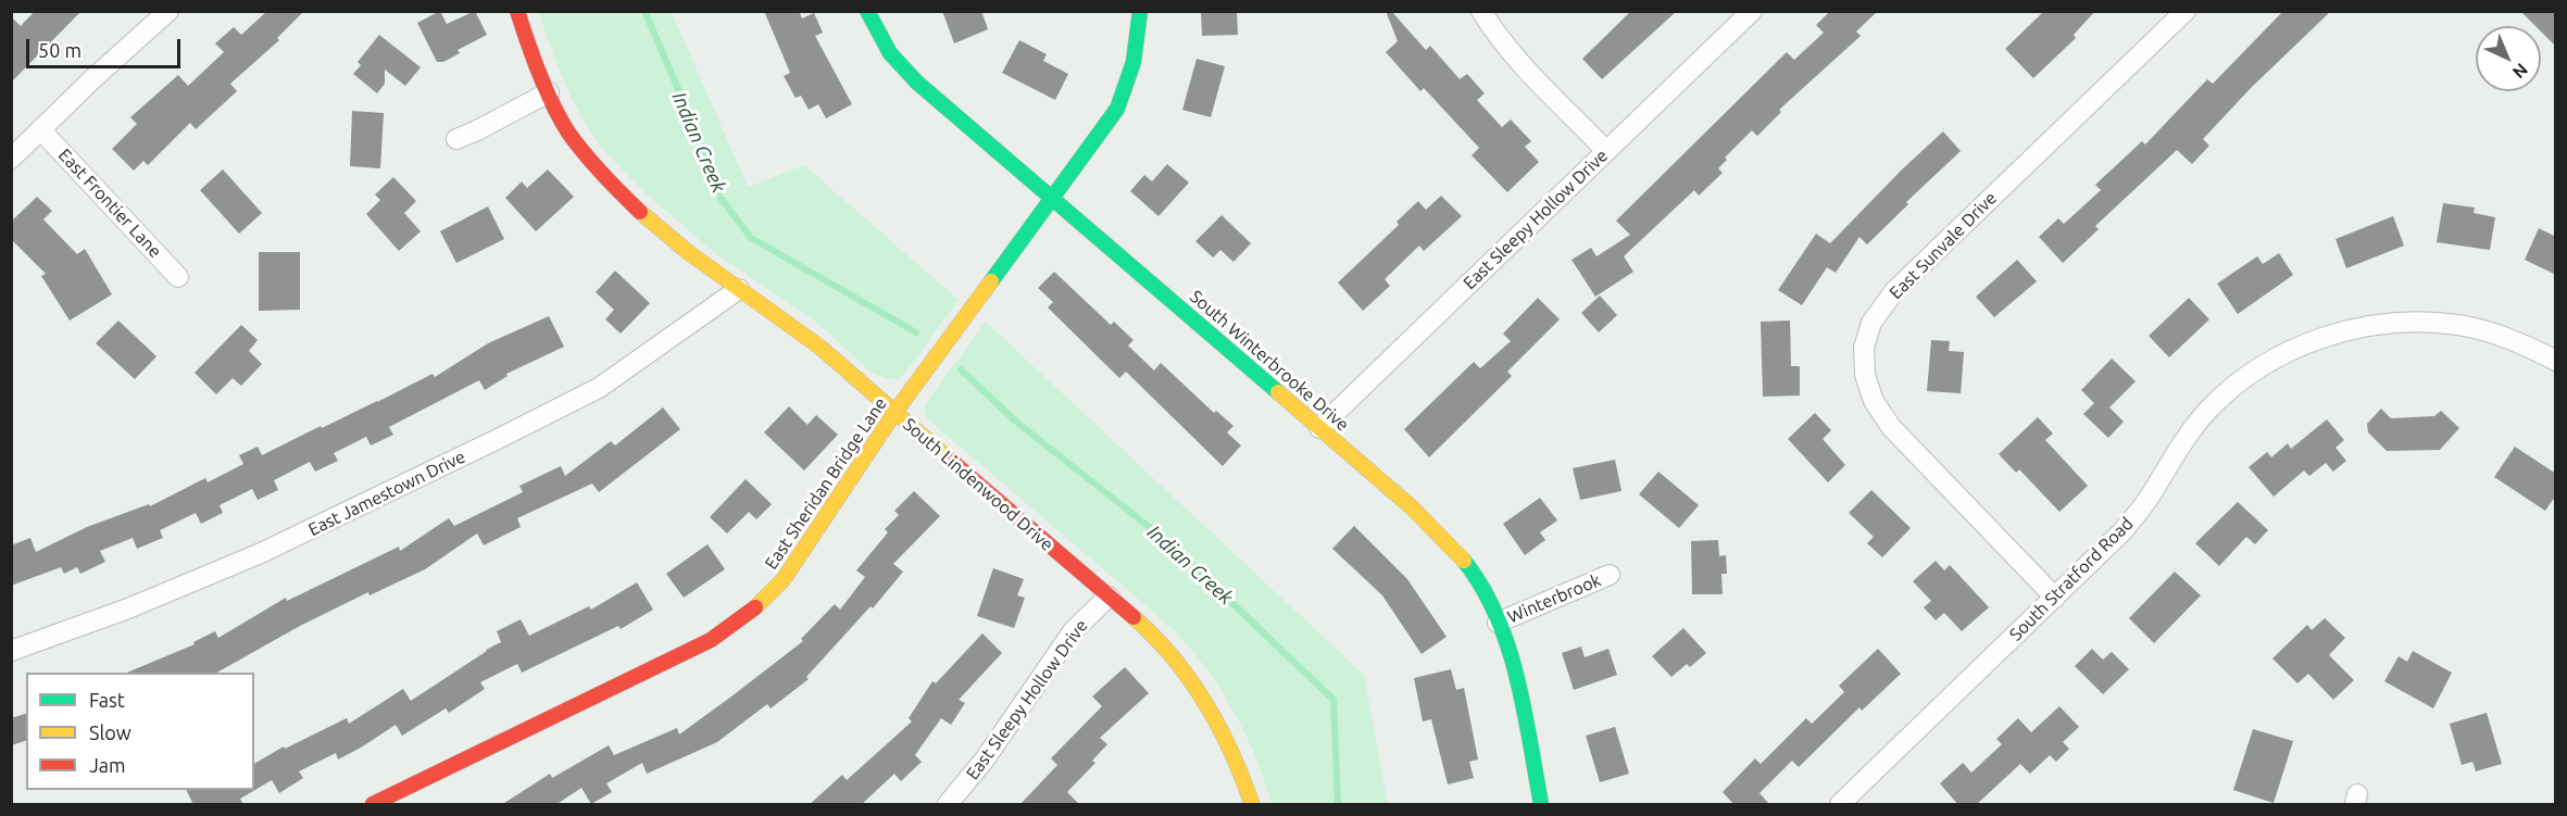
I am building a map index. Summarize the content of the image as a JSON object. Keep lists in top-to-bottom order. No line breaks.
{"streets":{"street":["East Frontier Lane","East Sleepy Hollow Drive","East Sunvale Drive","South Winterbrooke Drive","East Sheridan Bridge Lane","South Lindenwood Drive","East Jamestown Drive","South Stratford Road","Winterbrook"]},"crossings":[["East Sleepy Hollow Drive","South Winterbrooke Drive"],["East Sleepy Hollow Drive","South Lindenwood Drive"],["East Sunvale Drive","South Stratford Road"],["South Winterbrooke Drive","East Sheridan Bridge Lane"],["South Winterbrooke Drive","Winterbrook"],["East Sheridan Bridge Lane","South Lindenwood Drive"],["South Lindenwood Drive","East Jamestown Drive"]],"water":["Indian Creek"],"legend":["Fast","Slow","Jam"],"scale_bar":"50 m","north":"bottom right"}
